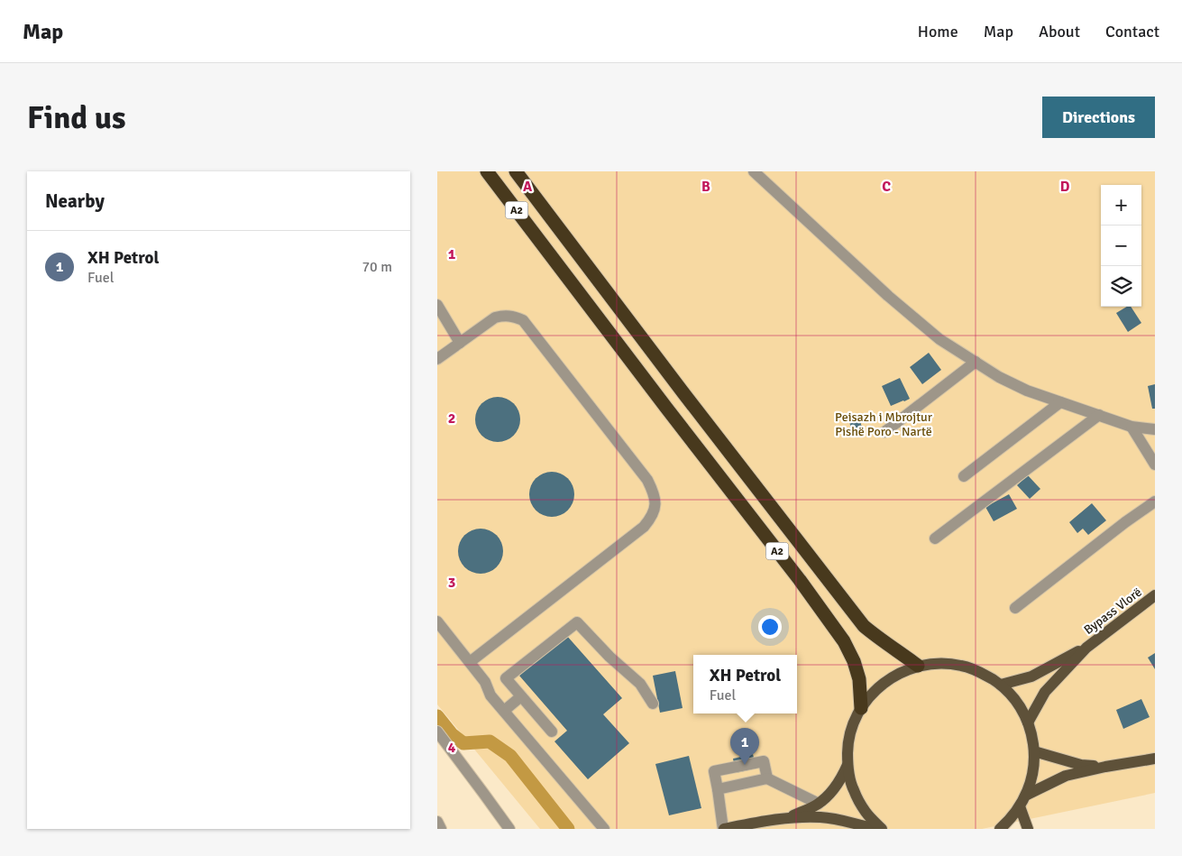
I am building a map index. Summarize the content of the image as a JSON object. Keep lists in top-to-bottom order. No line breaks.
{"streets":{"highway":["A2"],"main road":["Bypass Vlorë"]},"parks":["Peisazh i Mbrojtur Pishë Poro - Nartë"],"page":{"header":"Map","nav":["Home","Map","About","Contact"],"buttons":"Directions","title":"Find us","heading":"Nearby","map_buttons":["+","−"],"list":[{"mark":"1","name":"XH Petrol","note":"Fuel","value":"70 m"}],"popup":["XH Petrol","Fuel"],"pins":"1"},"grid":{"columns":["A","B","C","D"],"rows":["1","2","3","4"]}}
